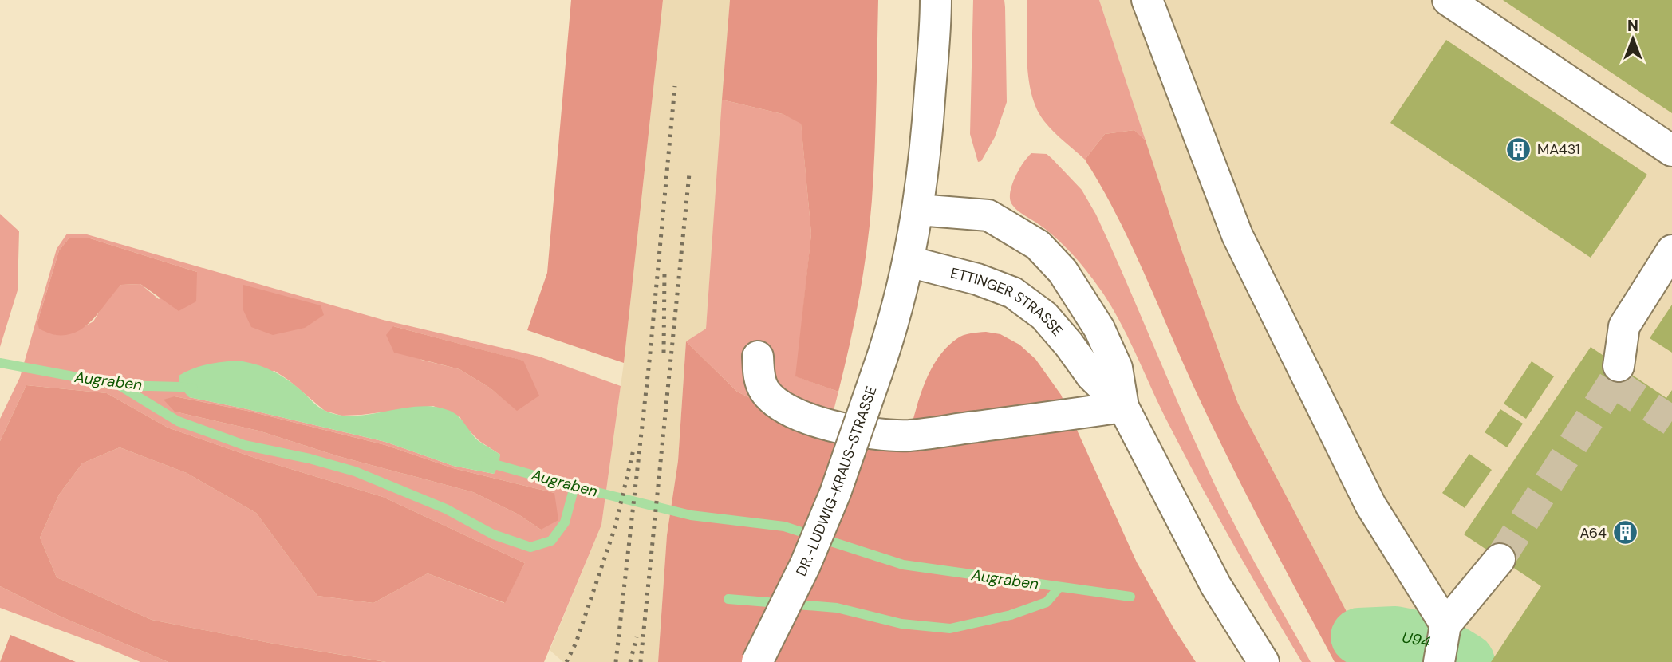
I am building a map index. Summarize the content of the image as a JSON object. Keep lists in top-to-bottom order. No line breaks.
{"streets":{"main road":["ETTINGER STRASSE","DR.-LUDWIG-KRAUS-STRASSE"]},"crossings":[["ETTINGER STRASSE","DR.-LUDWIG-KRAUS-STRASSE"]],"water":["Augraben","U94"],"places":{"building":["MA431","A64"]},"north":"top"}
